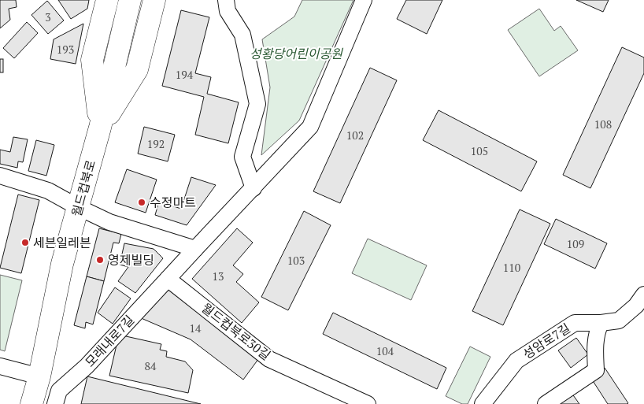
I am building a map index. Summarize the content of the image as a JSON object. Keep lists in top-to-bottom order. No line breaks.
{"streets":{"main road":["월드컵북로"],"street":["월드컵북로30길","모래내로7길","성암로7길"]},"crossings":[["월드컵북로30길","모래내로7길"]],"parks":["성황당어린이공원"],"places":["수정마트","세븐일레븐","영제빌딩"],"house_numbers":["3","193","194","108","102","192","105","109","103","110","13","14","104","84"]}
